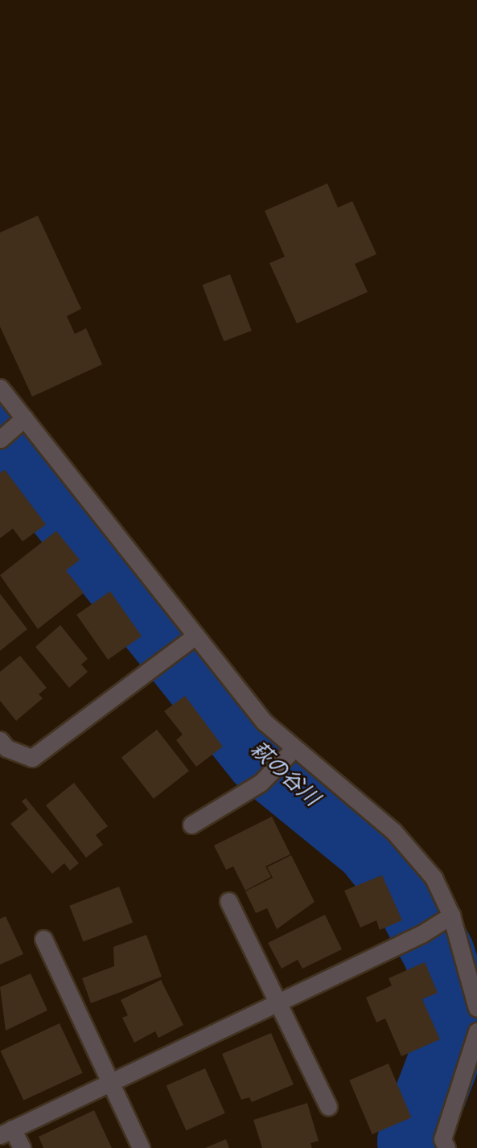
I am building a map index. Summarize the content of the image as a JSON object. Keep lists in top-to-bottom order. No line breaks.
{"water":["萩の谷川"]}
